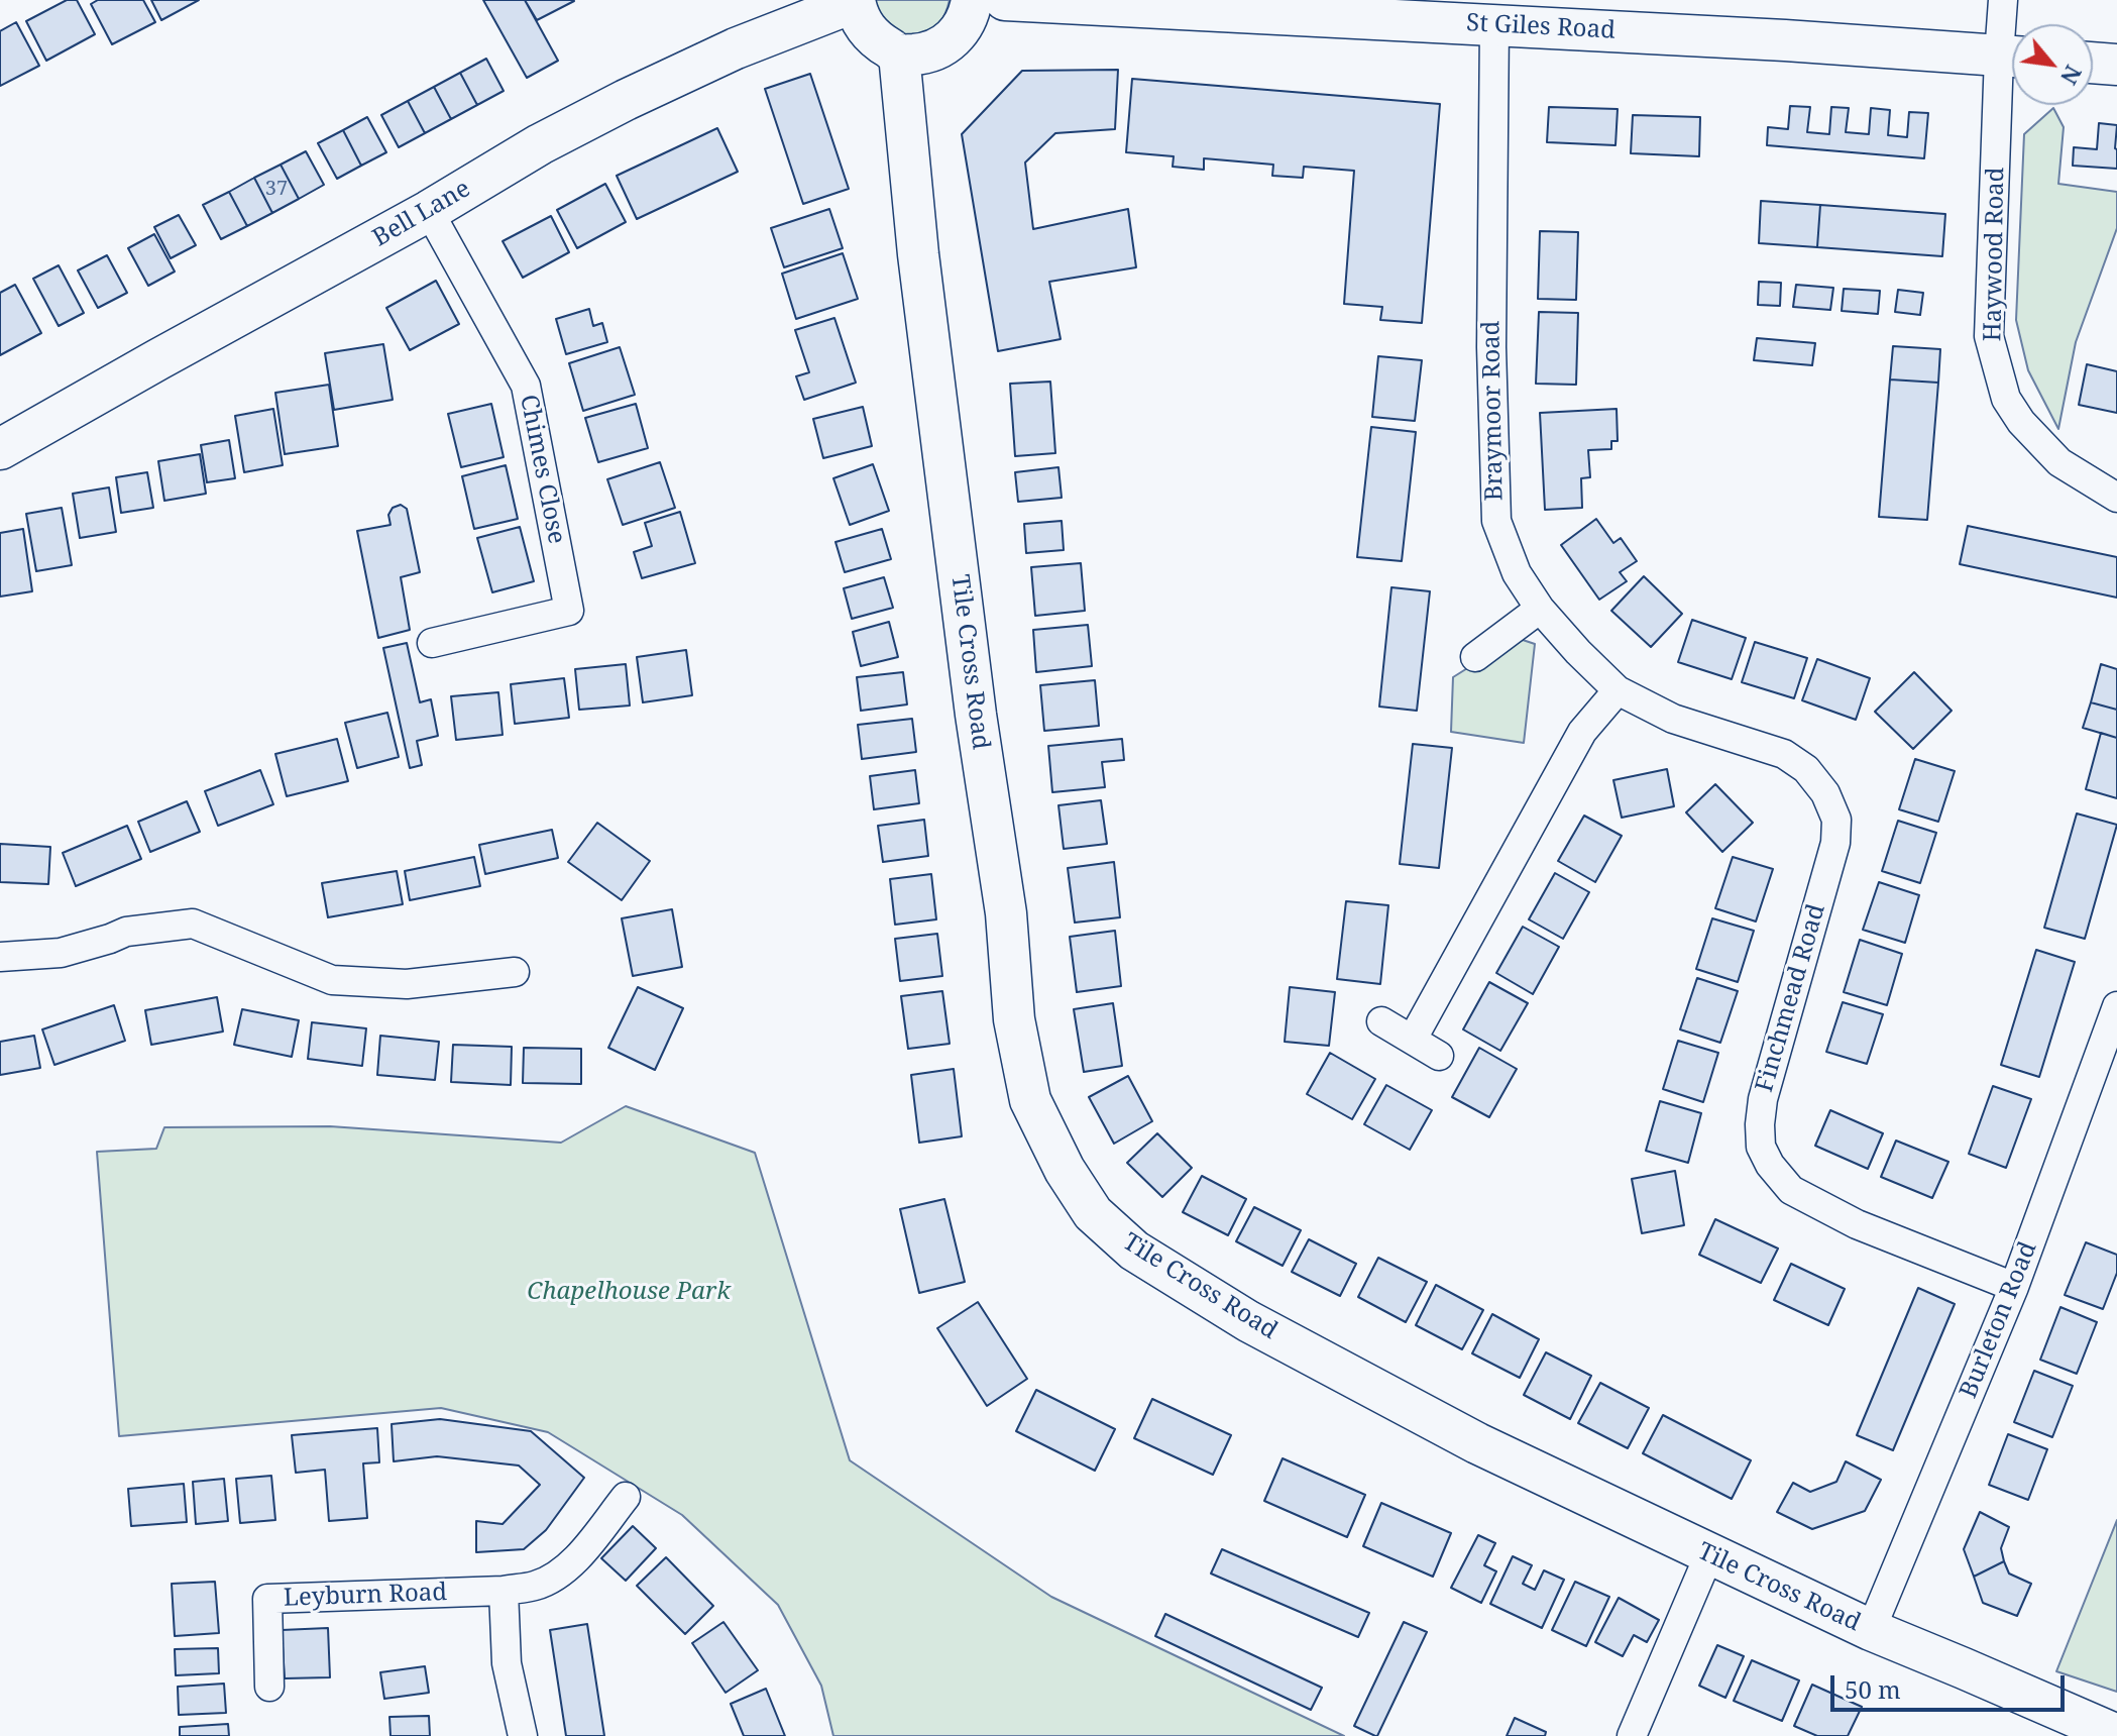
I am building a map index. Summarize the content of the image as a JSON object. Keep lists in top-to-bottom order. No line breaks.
{"streets":{"street":["St Giles Road","Bell Lane","Haywood Road","Braymoor Road","Chimes Close","Tile Cross Road","Finchmead Road","Burleton Road","Leyburn Road"]},"crossings":[["St Giles Road","Braymoor Road"],["Bell Lane","Chimes Close"],["Braymoor Road","Finchmead Road"],["Tile Cross Road","Burleton Road"],["Finchmead Road","Burleton Road"]],"parks":["Chapelhouse Park"],"house_numbers":["37"],"scale_bar":"50 m","north":"bottom right"}
